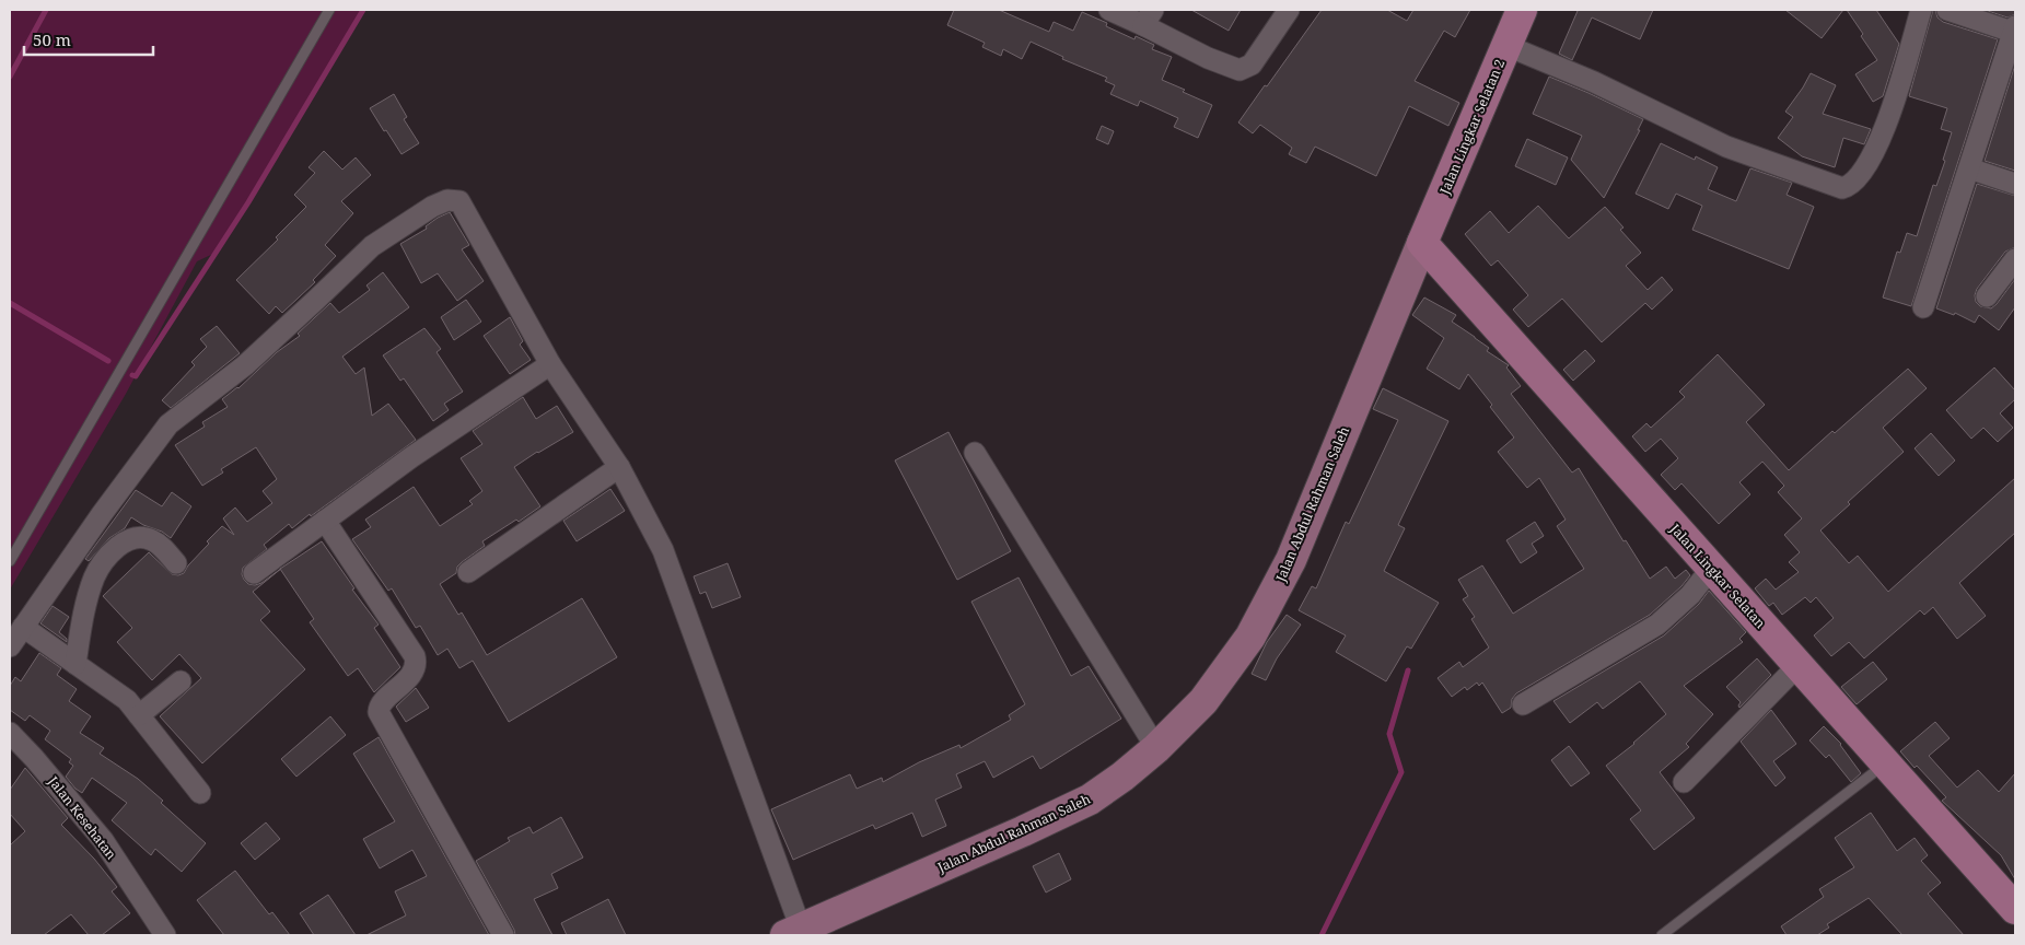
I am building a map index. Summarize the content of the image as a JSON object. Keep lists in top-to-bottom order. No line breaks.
{"streets":{"highway":["Jalan Lingkar Selatan 2","Jalan Lingkar Selatan"],"main road":["Jalan Abdul Rahman Saleh"],"street":["Jalan Kesehatan"]},"crossings":[["Jalan Lingkar Selatan 2","Jalan Abdul Rahman Saleh"],["Jalan Lingkar Selatan 2","Jalan Lingkar Selatan"],["Jalan Abdul Rahman Saleh","Jalan Lingkar Selatan"]],"scale_bar":"50 m"}
